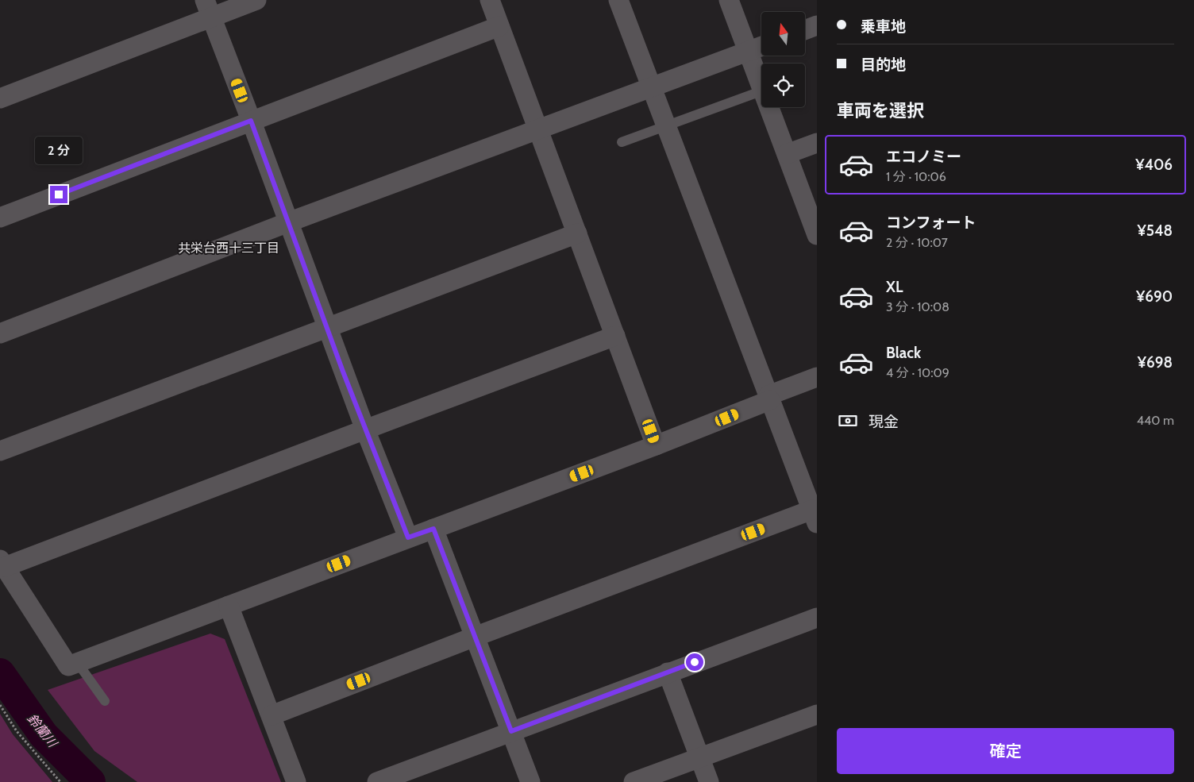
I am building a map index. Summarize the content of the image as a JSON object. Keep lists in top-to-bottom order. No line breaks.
{"districts":["共栄台西十三丁目"],"water":["鈴蘭川"],"north":"top","page":{"banner":["乗車地","目的地"],"heading":"車両を選択","list":[{"name":"エコノミー","note":"1 分 · 10:06","value":"¥406"},{"name":"コンフォート","note":"2 分 · 10:07","value":"¥548"},{"name":"XL","note":"3 分 · 10:08","value":"¥690"},{"name":"Black","note":"4 分 · 10:09","value":"¥698"}],"bubble":"2 分","pay":["現金","440 m"],"buttons":"確定"}}
